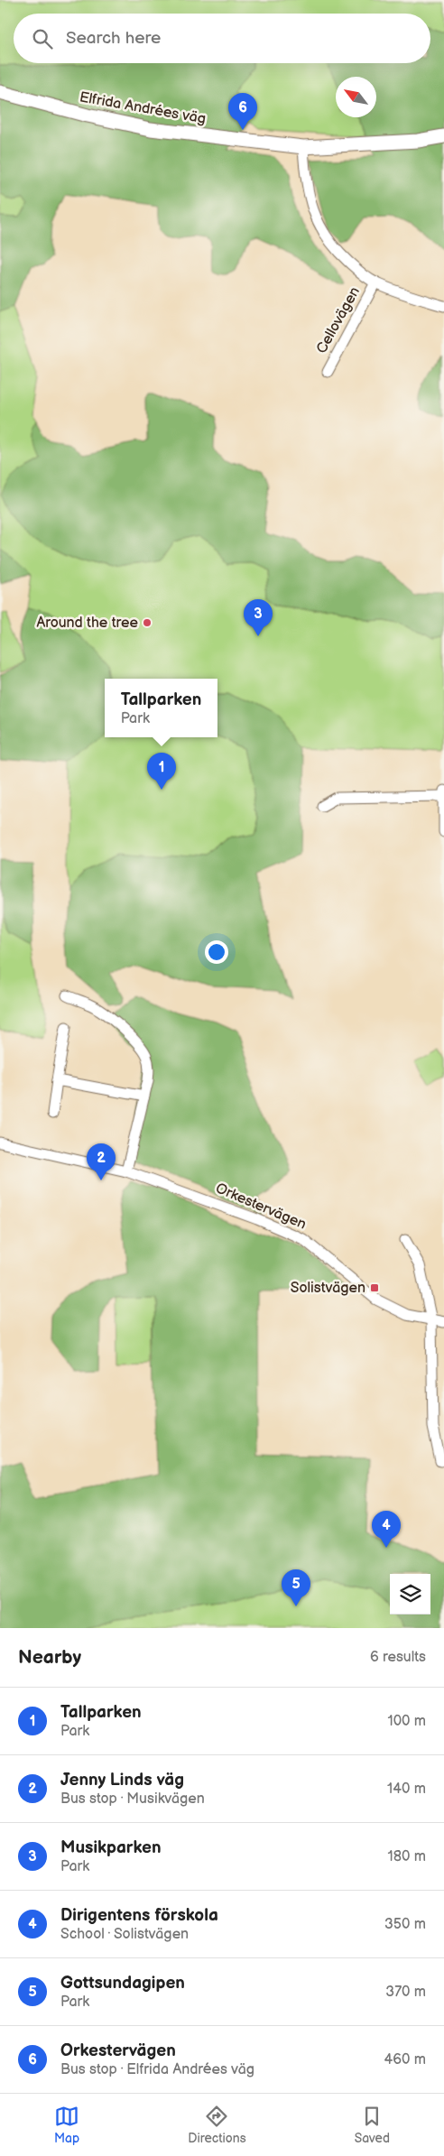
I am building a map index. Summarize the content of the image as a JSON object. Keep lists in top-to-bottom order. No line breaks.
{"streets":{"street":["Elfrida Andrées väg","Cellovägen","Orkestervägen"]},"places":{"other":["Around the tree"],"transit":["Solistvägen"]},"north":"top left","page":{"search":"Search here","pins":["6","3","1","2","4","5"],"popup":["Tallparken","Park"],"heading":["Nearby","6 results"],"list":[{"mark":"1","name":"Tallparken","note":"Park","value":"100 m"},{"mark":"2","name":"Jenny Linds väg","note":"Bus stop · Musikvägen","value":"140 m"},{"mark":"3","name":"Musikparken","note":"Park","value":"180 m"},{"mark":"4","name":"Dirigentens förskola","note":"School · Solistvägen","value":"350 m"},{"mark":"5","name":"Gottsundagipen","note":"Park","value":"370 m"},{"mark":"6","name":"Orkestervägen","note":"Bus stop · Elfrida Andrées väg","value":"460 m"}],"nav":["Map","Directions","Saved"]}}
